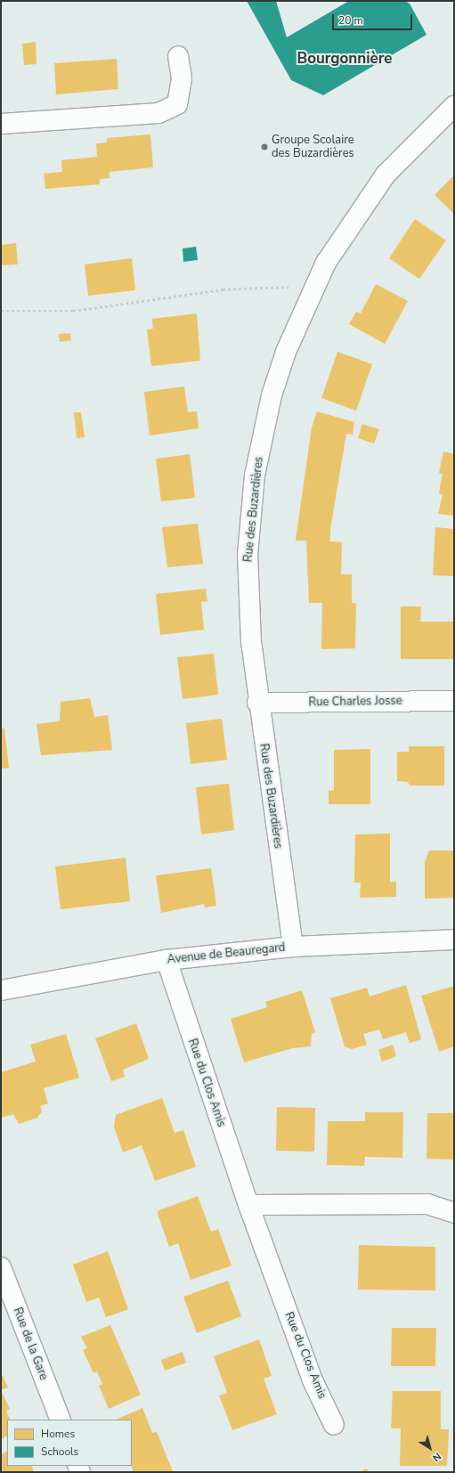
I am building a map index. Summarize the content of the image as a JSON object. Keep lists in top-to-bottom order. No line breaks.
{"streets":{"street":["Rue des Buzardières","Rue Charles Josse","Avenue de Beauregard","Rue du Clos Amis","Rue de la Gare"]},"crossings":[["Rue des Buzardières","Rue Charles Josse"],["Rue des Buzardières","Avenue de Beauregard"],["Avenue de Beauregard","Rue du Clos Amis"]],"districts":["Bourgonnière"],"places":["Groupe Scolaire des Buzardières"],"legend":["Homes","Schools"],"scale_bar":"20 m","north":"bottom right"}
